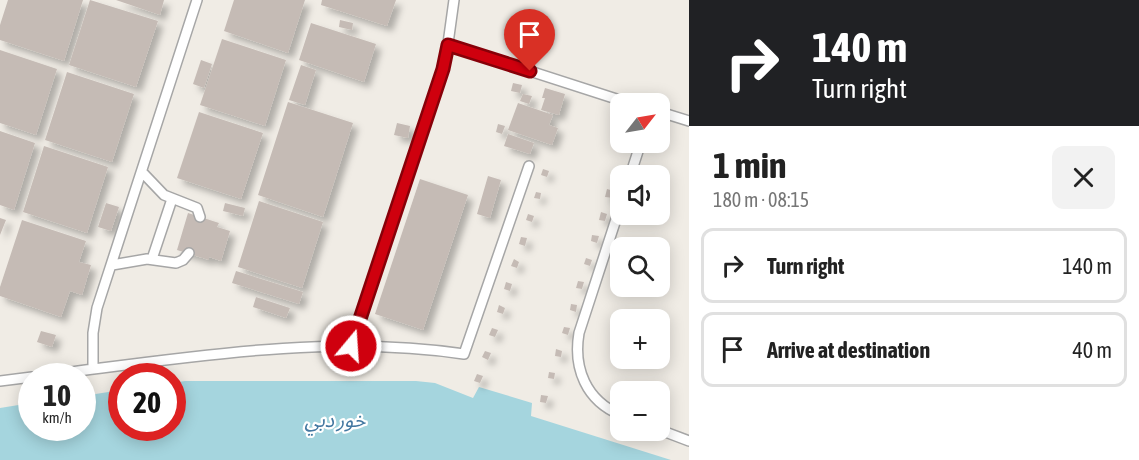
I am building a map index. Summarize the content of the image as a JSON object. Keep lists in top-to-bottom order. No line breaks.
{"water":["خور دبي"],"north":"top right","page":{"turn":["140 m","Turn right"],"map_buttons":["+","−"],"heading":["1 min","180 m · 08:15"],"list":[{"name":"Turn right","value":"140 m"},{"name":"Arrive at destination","value":"40 m"}],"speed":"10 km/h","limit":"20"}}
